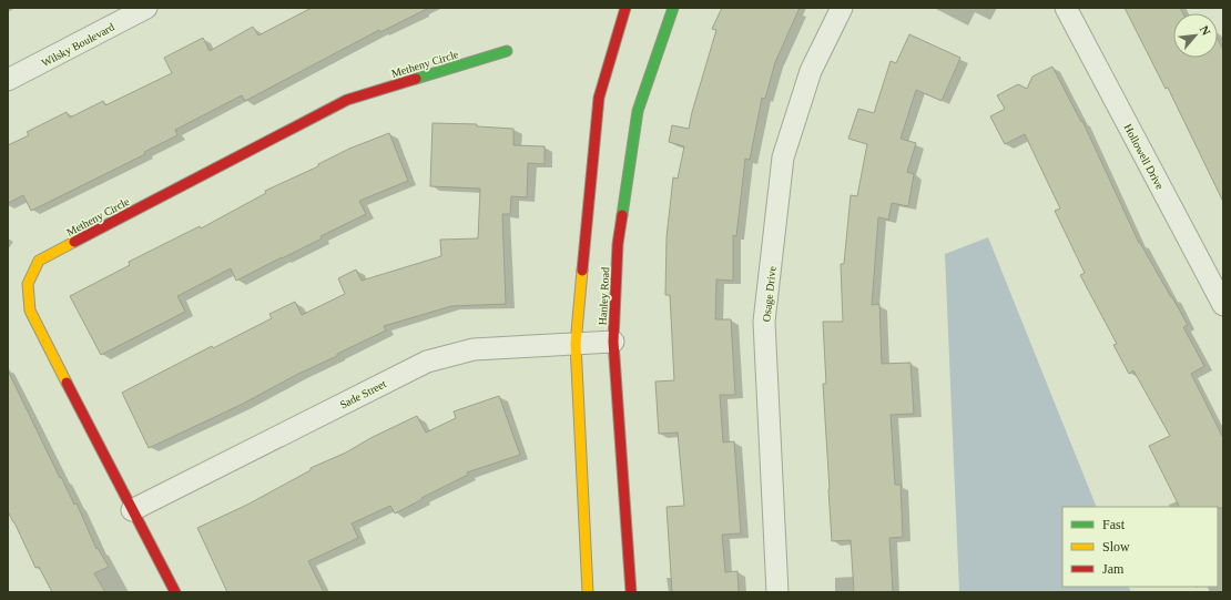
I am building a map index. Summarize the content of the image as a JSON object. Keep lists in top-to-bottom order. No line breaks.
{"streets":{"main road":["Metheny Circle","Hanley Road"],"street":["Wilsky Boulevard","Hollowell Drive","Osage Drive","Sade Street"]},"crossings":[["Metheny Circle","Sade Street"],["Hanley Road","Sade Street"]],"legend":["Fast","Slow","Jam"],"north":"top right"}
